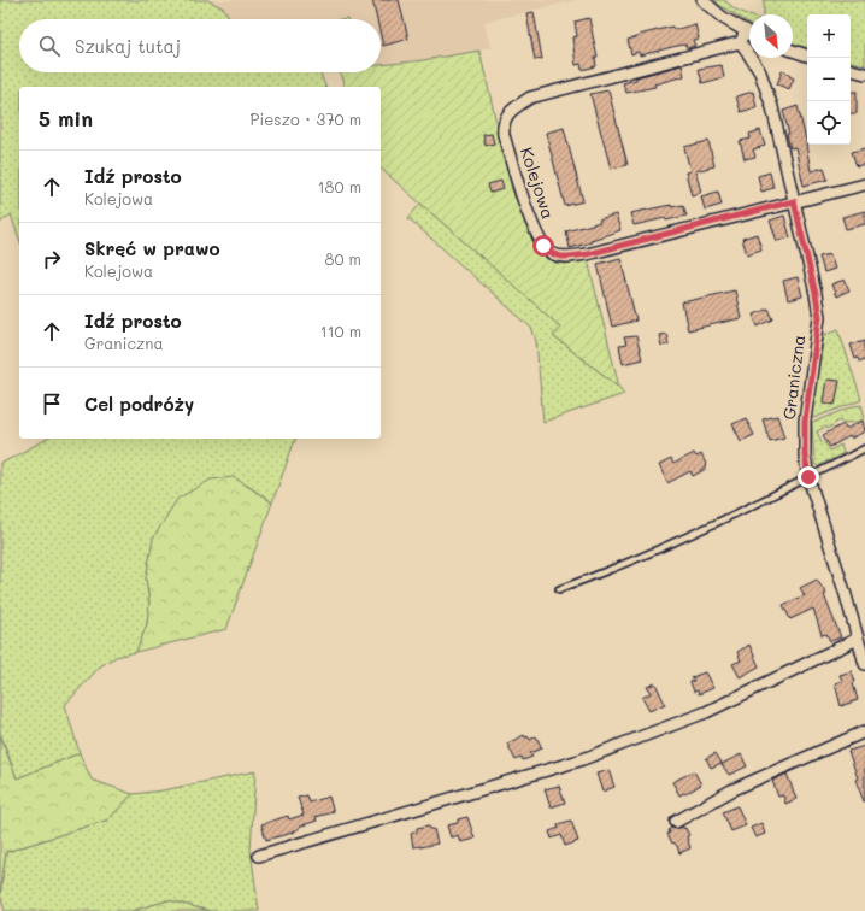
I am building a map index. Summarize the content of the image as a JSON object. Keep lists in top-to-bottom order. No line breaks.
{"streets":{"street":["Kolejowa","Graniczna"]},"crossings":[["Kolejowa","Graniczna"]],"north":"bottom right","page":{"map_buttons":["+","−"],"search":"Szukaj tutaj","heading":["5 min","Pieszo · 370 m"],"list":[["Idź prosto","Kolejowa","180 m"],["Skręć w prawo","Kolejowa","80 m"],["Idź prosto","Graniczna","110 m"],"Cel podróży"]}}
